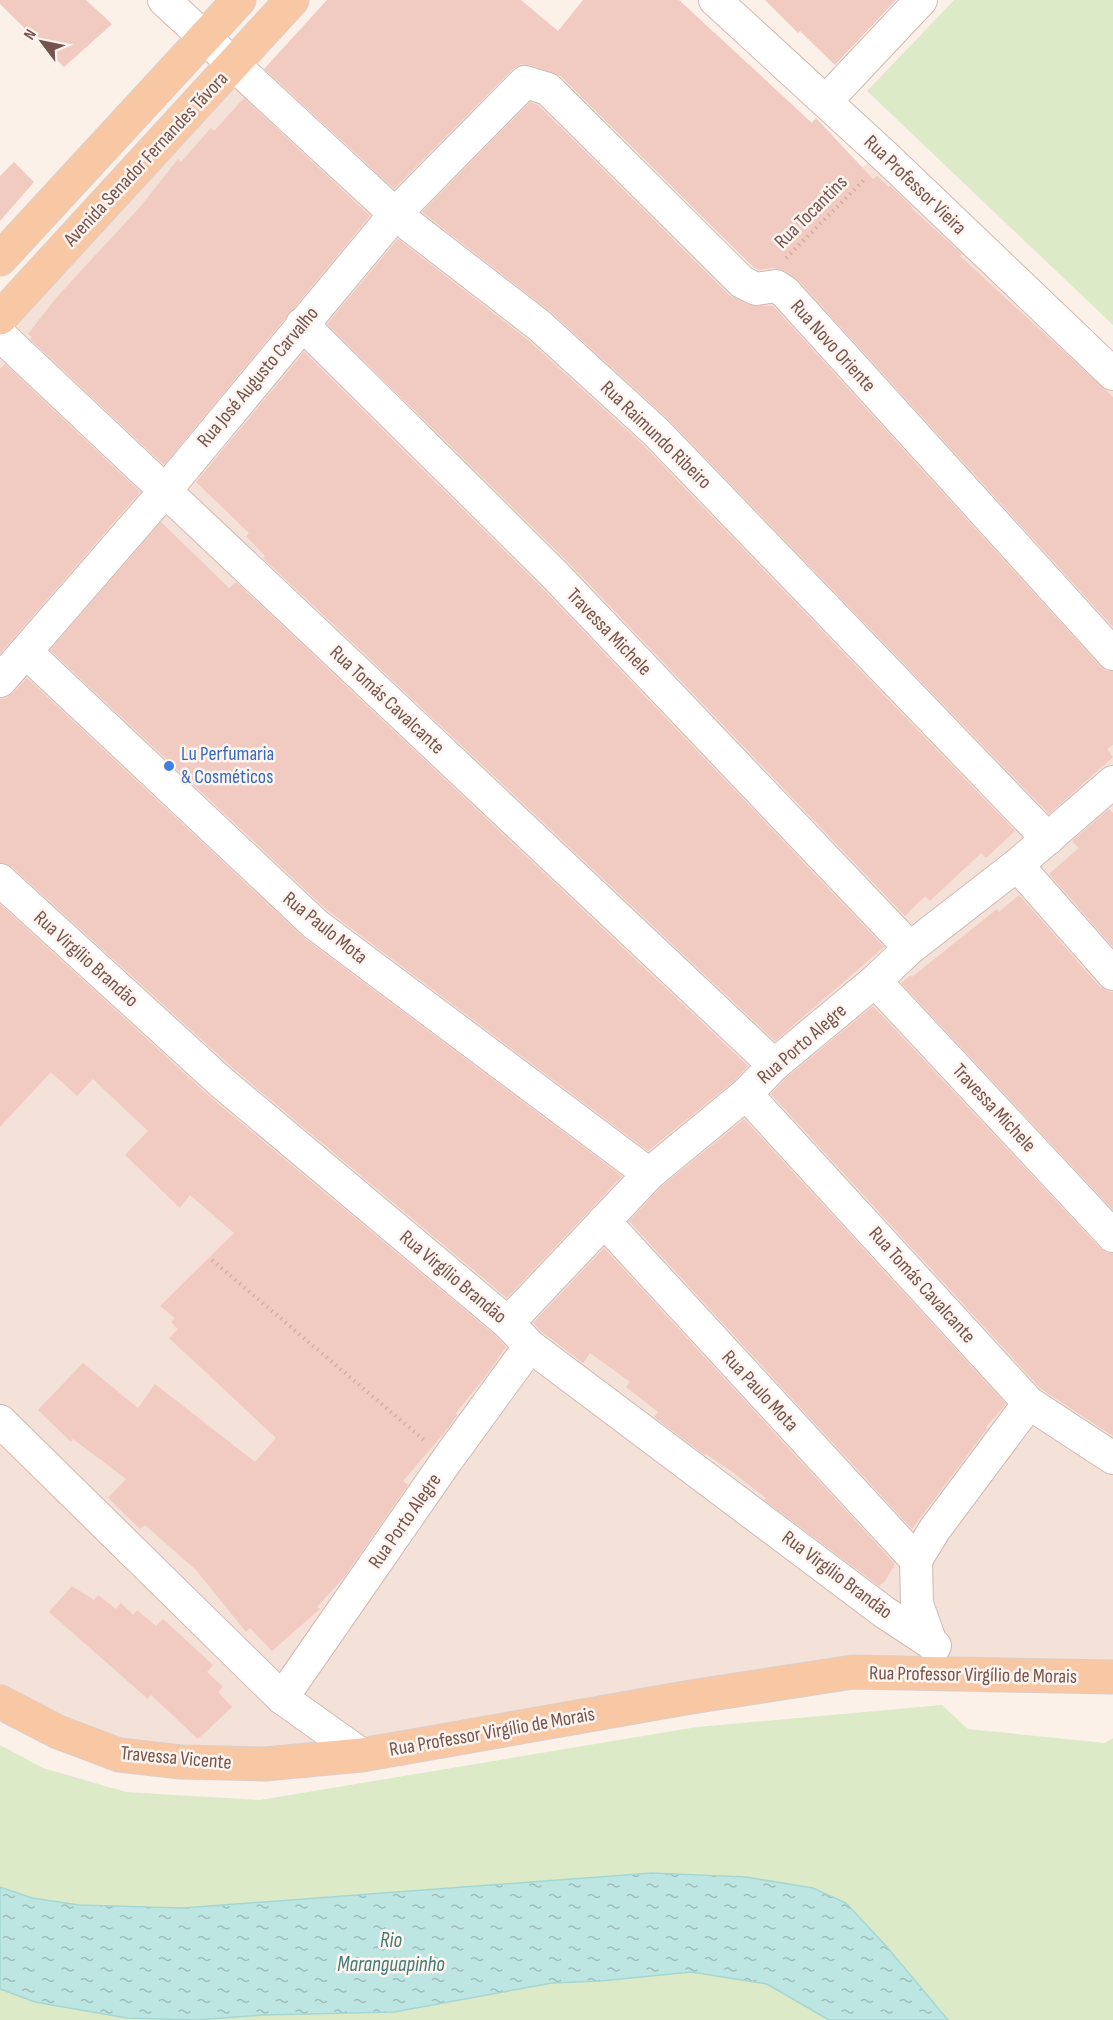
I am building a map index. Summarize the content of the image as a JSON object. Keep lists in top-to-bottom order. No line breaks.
{"streets":{"main road":["Avenida Senador Fernandes Távora","Rua Professor Virgílio de Morais","Travessa Vicente"],"street":["Rua Professor Vieira","Rua Novo Oriente","Rua José Augusto Carvalho","Rua Raimundo Ribeiro","Travessa Michele","Rua Tomás Cavalcante","Rua Paulo Mota","Rua Virgílio Brandão","Rua Porto Alegre"],"path":["Rua Tocantins"]},"crossings":[["Avenida Senador Fernandes Távora","Rua Raimundo Ribeiro"],["Rua Professor Vieira","Rua Tocantins"],["Rua Tocantins","Rua Novo Oriente"],["Rua Tocantins","Rua José Augusto Carvalho"],["Rua Novo Oriente","Rua José Augusto Carvalho"],["Rua José Augusto Carvalho","Rua Raimundo Ribeiro"],["Rua José Augusto Carvalho","Travessa Michele"],["Rua José Augusto Carvalho","Rua Tomás Cavalcante"],["Rua José Augusto Carvalho","Rua Paulo Mota"],["Rua Raimundo Ribeiro","Rua Porto Alegre"],["Travessa Michele","Rua Porto Alegre"],["Rua Tomás Cavalcante","Rua Porto Alegre"],["Rua Paulo Mota","Rua Porto Alegre"],["Rua Virgílio Brandão","Rua Porto Alegre"],["Rua Virgílio Brandão","Rua Professor Virgílio de Morais"],["Rua Porto Alegre","Rua Professor Virgílio de Morais"],["Rua Professor Virgílio de Morais","Travessa Vicente"]],"water":["Rio Maranguapinho"],"places":["Lu Perfumaria & Cosméticos"],"north":"top left"}
